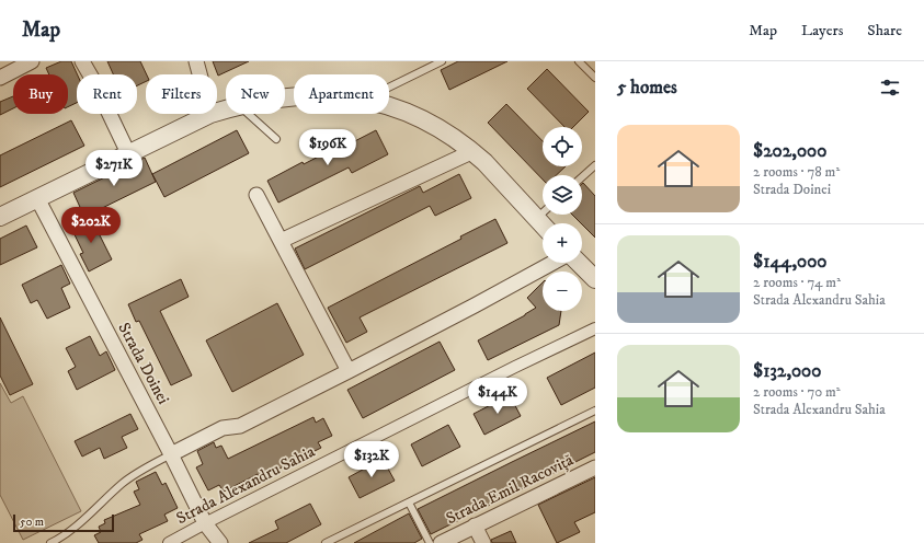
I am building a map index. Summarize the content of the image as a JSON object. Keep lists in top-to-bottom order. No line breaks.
{"streets":{"street":["Strada Doinei","Strada Alexandru Sahia","Strada Emil Racoviță"]},"crossings":[["Strada Doinei","Strada Alexandru Sahia"]],"scale_bar":"50 m","page":{"header":"Map","nav":["Map","Layers","Share"],"heading":"5 homes","chip":["Buy","Rent","Filters","New","Apartment"],"list":[{"name":"$202,000","note":"2 rooms · 78 m² · Strada Doinei"},{"name":"$144,000","note":"2 rooms · 74 m² · Strada Alexandru Sahia"},{"name":"$132,000","note":"2 rooms · 70 m² · Strada Alexandru Sahia"}],"map_buttons":["+","−"],"price":["$196K","$271K","$202K","$144K","$132K"],"scale":"50 m"}}
